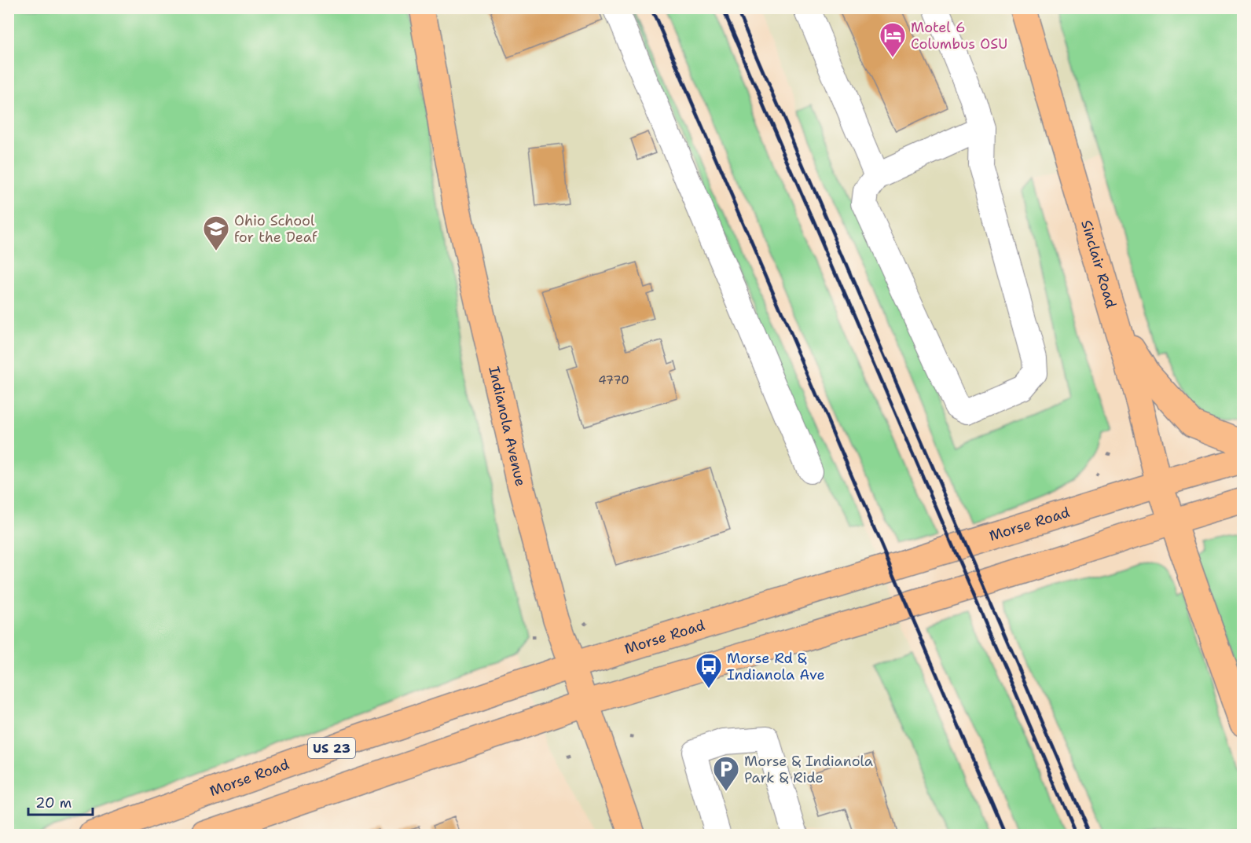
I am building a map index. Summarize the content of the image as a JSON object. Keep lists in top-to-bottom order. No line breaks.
{"streets":{"main road":["Sinclair Road","Indianola Avenue","Morse Road","US 23"]},"crossings":[["Sinclair Road","Morse Road"],["Indianola Avenue","Morse Road"]],"places":{"hotel":["Motel 6 Columbus OSU"],"school or university":["Ohio School for the Deaf"],"bus stop":["Morse Rd & Indianola Ave"],"parking":["Morse & Indianola Park & Ride"]},"house_numbers":["4770"],"scale_bar":"20 m"}
